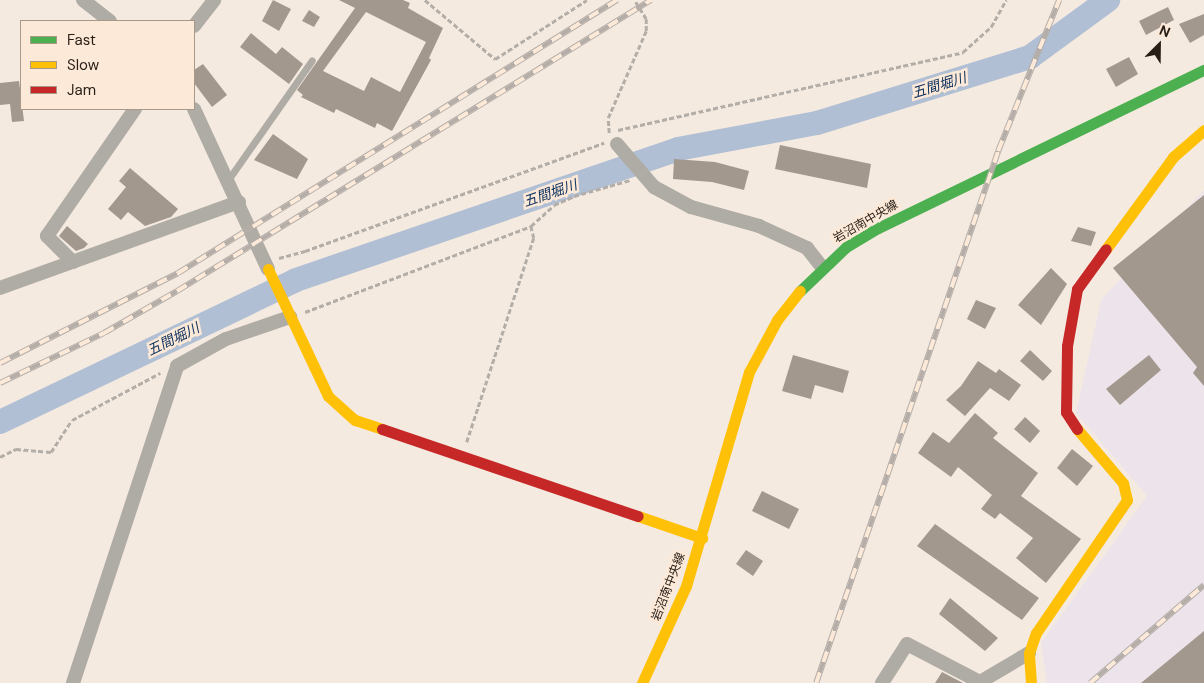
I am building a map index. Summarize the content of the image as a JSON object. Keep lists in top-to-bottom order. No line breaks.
{"streets":{"street":["岩沼南中央線"]},"water":["五間堀川"],"legend":["Fast","Slow","Jam"],"north":"top right"}
